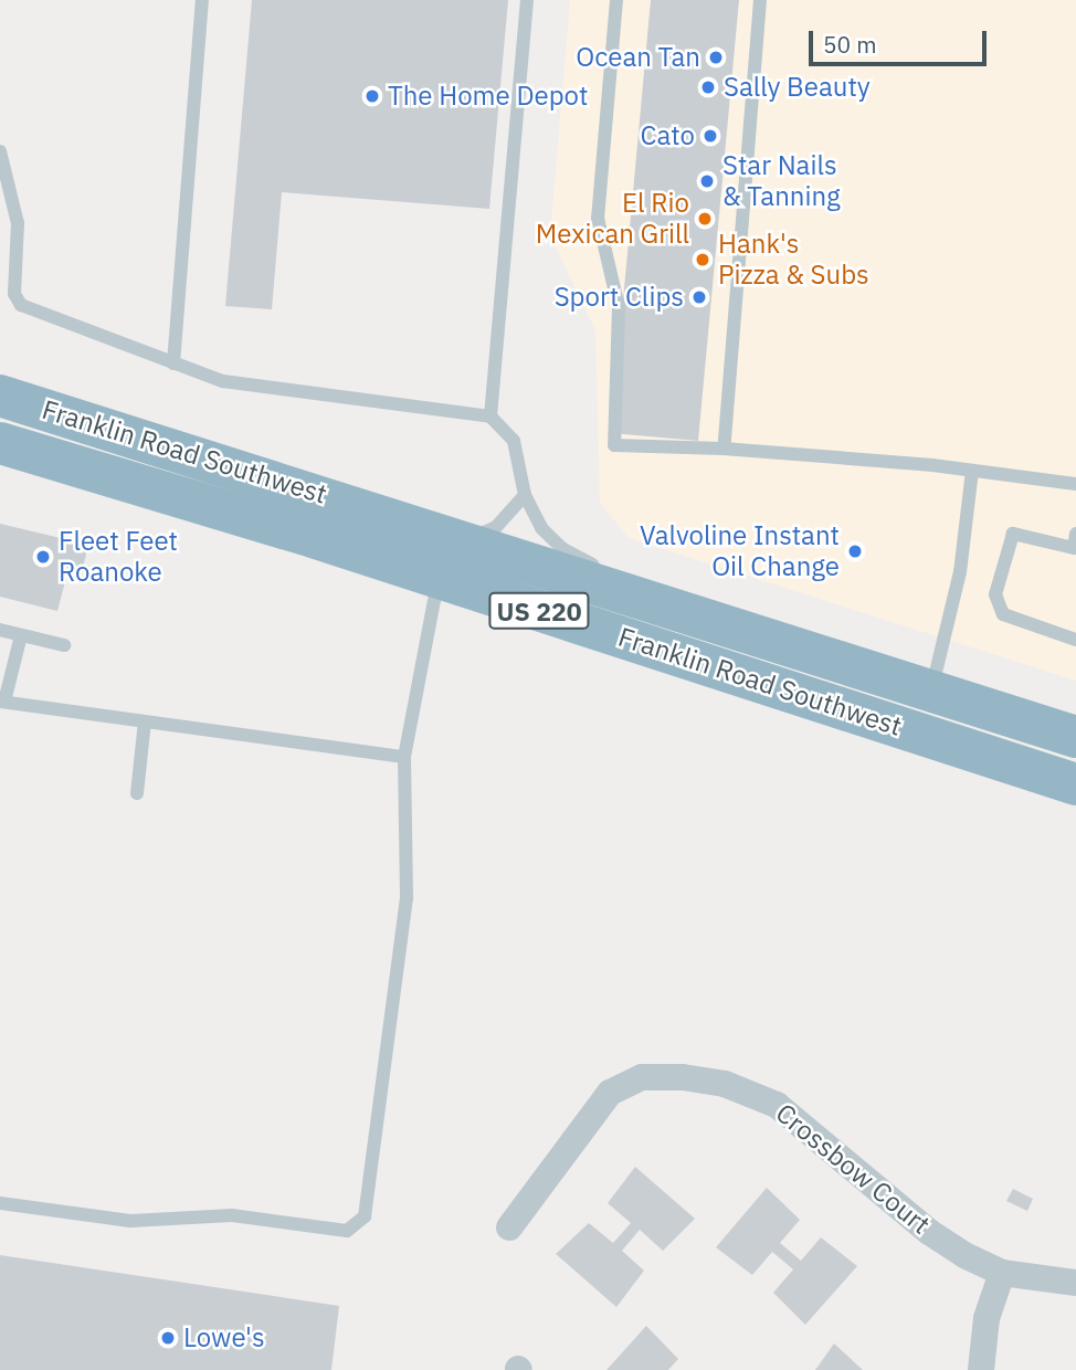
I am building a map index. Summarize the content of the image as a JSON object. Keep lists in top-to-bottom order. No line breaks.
{"streets":{"highway":["Franklin Road Southwest","US 220"],"street":["Crossbow Court"]},"places":["Ocean Tan","Sally Beauty","The Home Depot","Cato","Star Nails & Tanning","El Rio Mexican Grill","Hank's Pizza & Subs","Sport Clips","Valvoline Instant Oil Change","Fleet Feet Roanoke","Lowe's"],"scale_bar":"50 m"}
